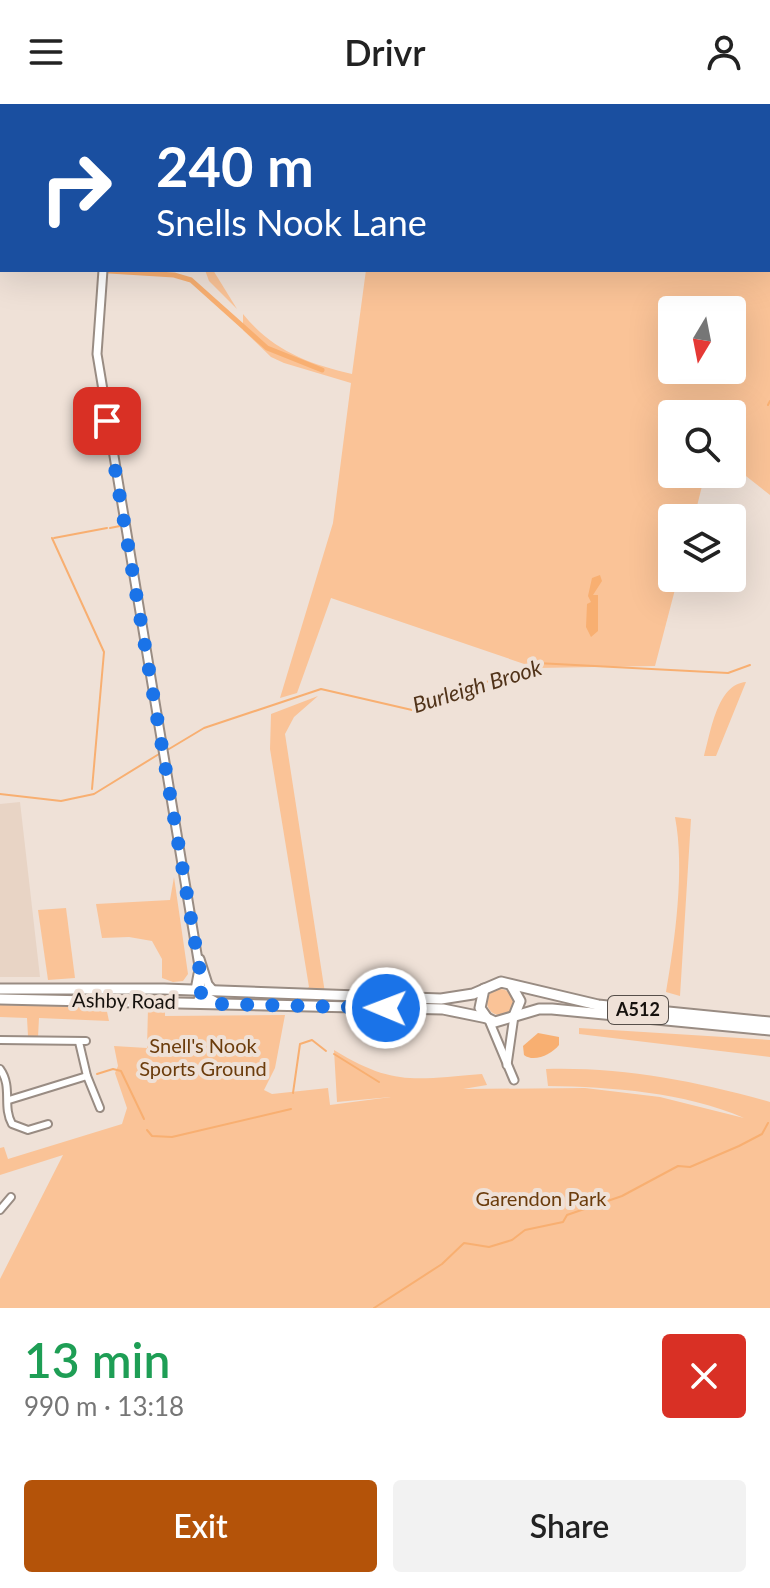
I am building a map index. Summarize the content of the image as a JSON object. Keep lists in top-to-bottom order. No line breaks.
{"streets":{"main road":["Ashby Road","A512"]},"crossings":[["Ashby Road","A512"]],"water":["Burleigh Brook"],"parks":["Snell's Nook Sports Ground","Garendon Park"],"north":"bottom","page":{"header":"Drivr","turn":["240 m","Snells Nook Lane"],"heading":["13 min","990 m · 13:18"],"buttons":["Exit","Share"]}}
